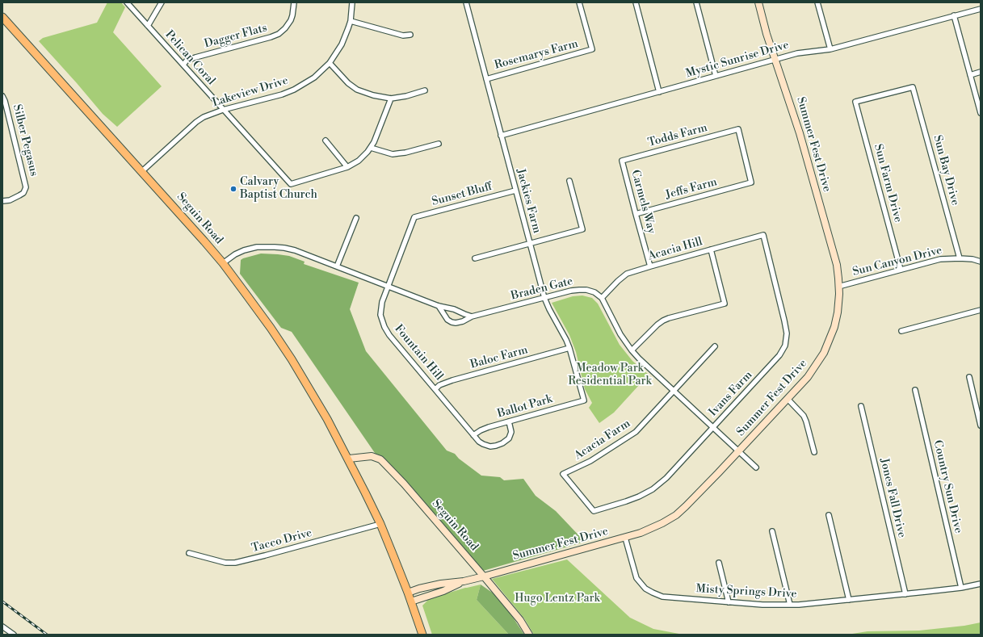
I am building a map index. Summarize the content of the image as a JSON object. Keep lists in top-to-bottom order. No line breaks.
{"streets":{"main road":["Seguin Road"],"street":["Dagger Flats","Rosemarys Farm","Pelican Coral","Mystic Sunrise Drive","Lakeview Drive","Todds Farm","Silber Pegasus","Summer Fest Drive","Sun Bay Drive","Sun Farm Drive","Jeffs Farm","Sunset Bluff","Jackies Farm","Carmels Way","Acacia Hill","Sun Canyon Drive","Braden Gate","Fountain Hill","Baloc Farm","Ivans Farm","Ballot Park","Acacia Farm","Country Sun Drive","Jones Fall Drive","Tacco Drive","Misty Springs Drive"]},"crossings":[["Dagger Flats","Pelican Coral"],["Rosemarys Farm","Jackies Farm"],["Pelican Coral","Lakeview Drive"],["Mystic Sunrise Drive","Summer Fest Drive"],["Mystic Sunrise Drive","Jackies Farm"],["Lakeview Drive","Seguin Road"],["Todds Farm","Jeffs Farm"],["Todds Farm","Carmels Way"],["Summer Fest Drive","Seguin Road"],["Summer Fest Drive","Sun Canyon Drive"],["Summer Fest Drive","Misty Springs Drive"],["Sun Bay Drive","Sun Farm Drive"],["Sun Bay Drive","Sun Canyon Drive"],["Sun Farm Drive","Sun Canyon Drive"],["Jeffs Farm","Carmels Way"],["Sunset Bluff","Jackies Farm"],["Sunset Bluff","Fountain Hill"],["Jackies Farm","Braden Gate"],["Jackies Farm","Baloc Farm"],["Jackies Farm","Ballot Park"],["Carmels Way","Acacia Hill"],["Seguin Road","Tacco Drive"],["Acacia Hill","Braden Gate"],["Acacia Hill","Ivans Farm"],["Fountain Hill","Baloc Farm"],["Fountain Hill","Ballot Park"],["Ivans Farm","Acacia Farm"],["Country Sun Drive","Misty Springs Drive"],["Jones Fall Drive","Misty Springs Drive"]],"parks":["Meadow Park Residential Park","Hugo Lentz Park"],"places":["Calvary Baptist Church"]}
